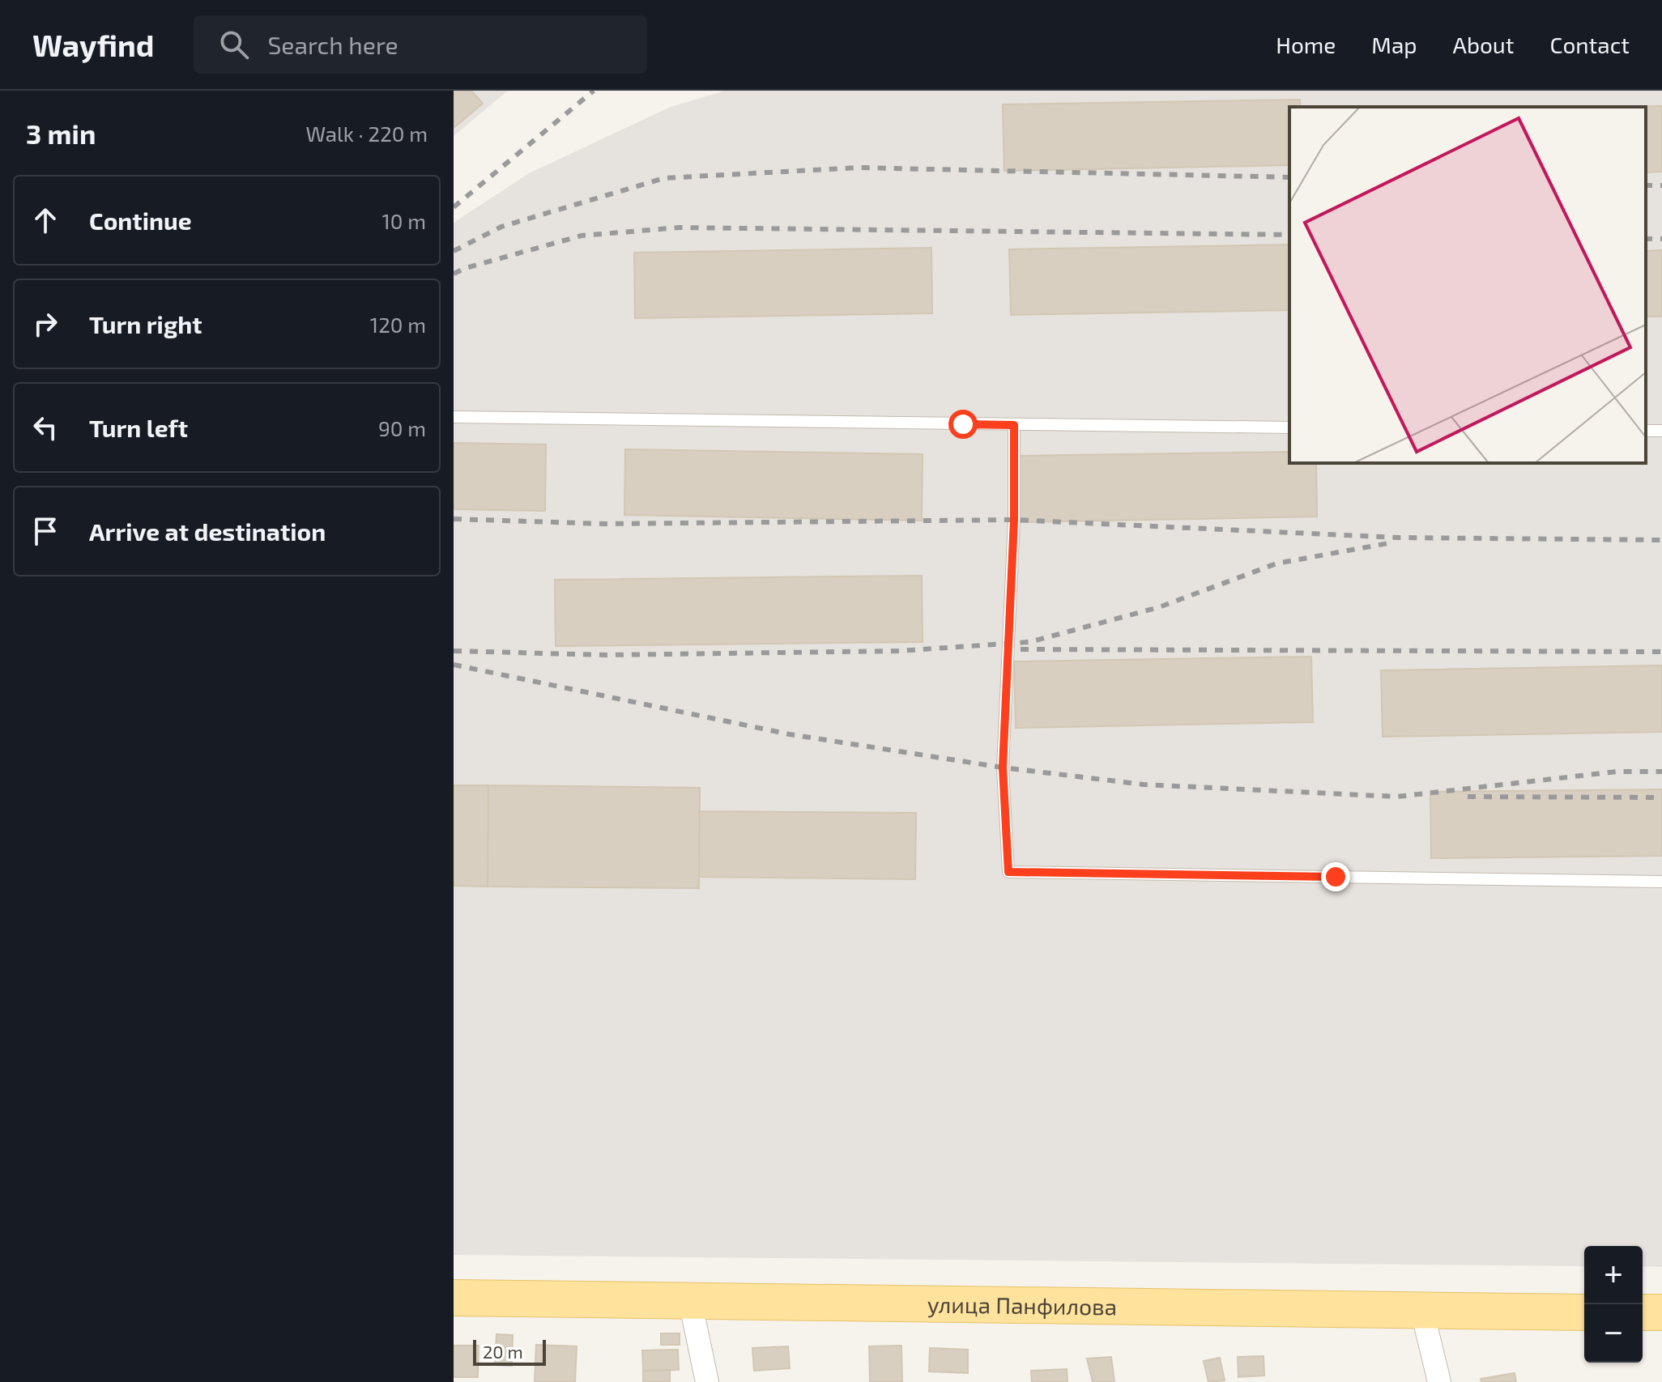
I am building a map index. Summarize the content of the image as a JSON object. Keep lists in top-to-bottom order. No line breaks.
{"streets":{"main road":["улица Панфилова"]},"scale_bar":"20 m","page":{"header":"Wayfind","search":"Search here","nav":["Home","Map","About","Contact"],"heading":["3 min","Walk · 220 m"],"list":[["Continue","10 m"],["Turn right","120 m"],["Turn left","90 m"],"Arrive at destination"],"map_buttons":["+","−"],"scale":"20 m"}}
